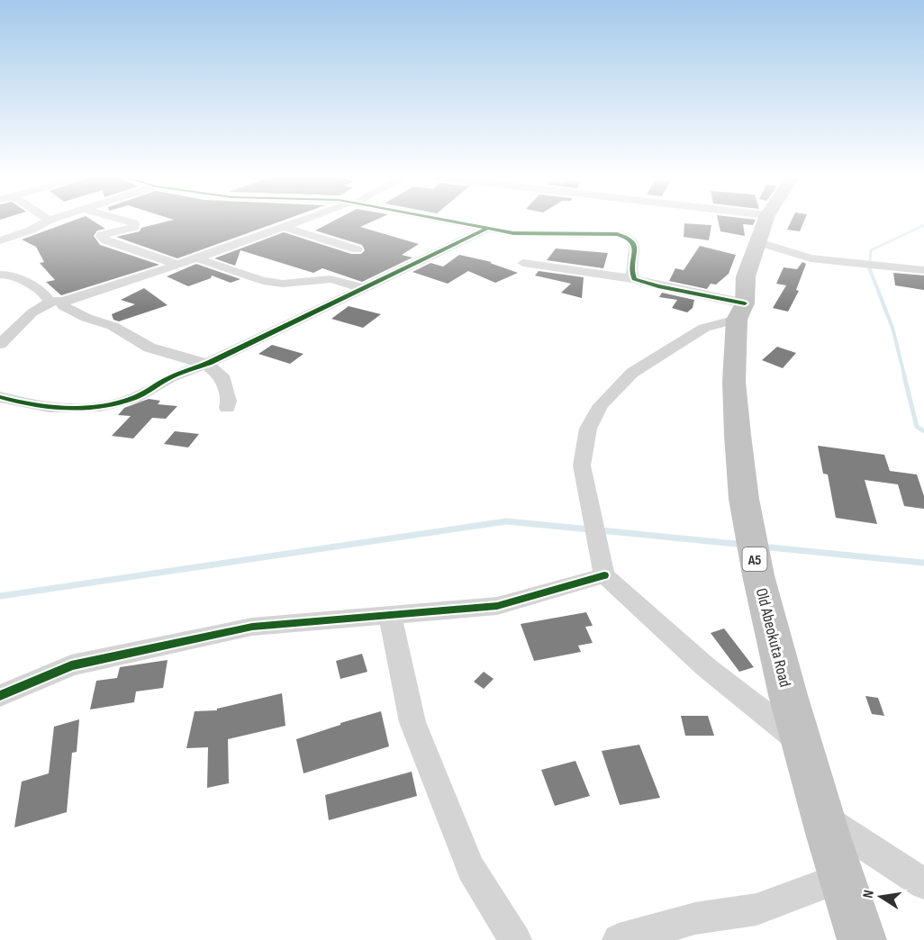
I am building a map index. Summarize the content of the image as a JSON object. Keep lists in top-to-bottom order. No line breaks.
{"streets":{"highway":["A5","Old Abeokuta Road"]},"north":"left"}
